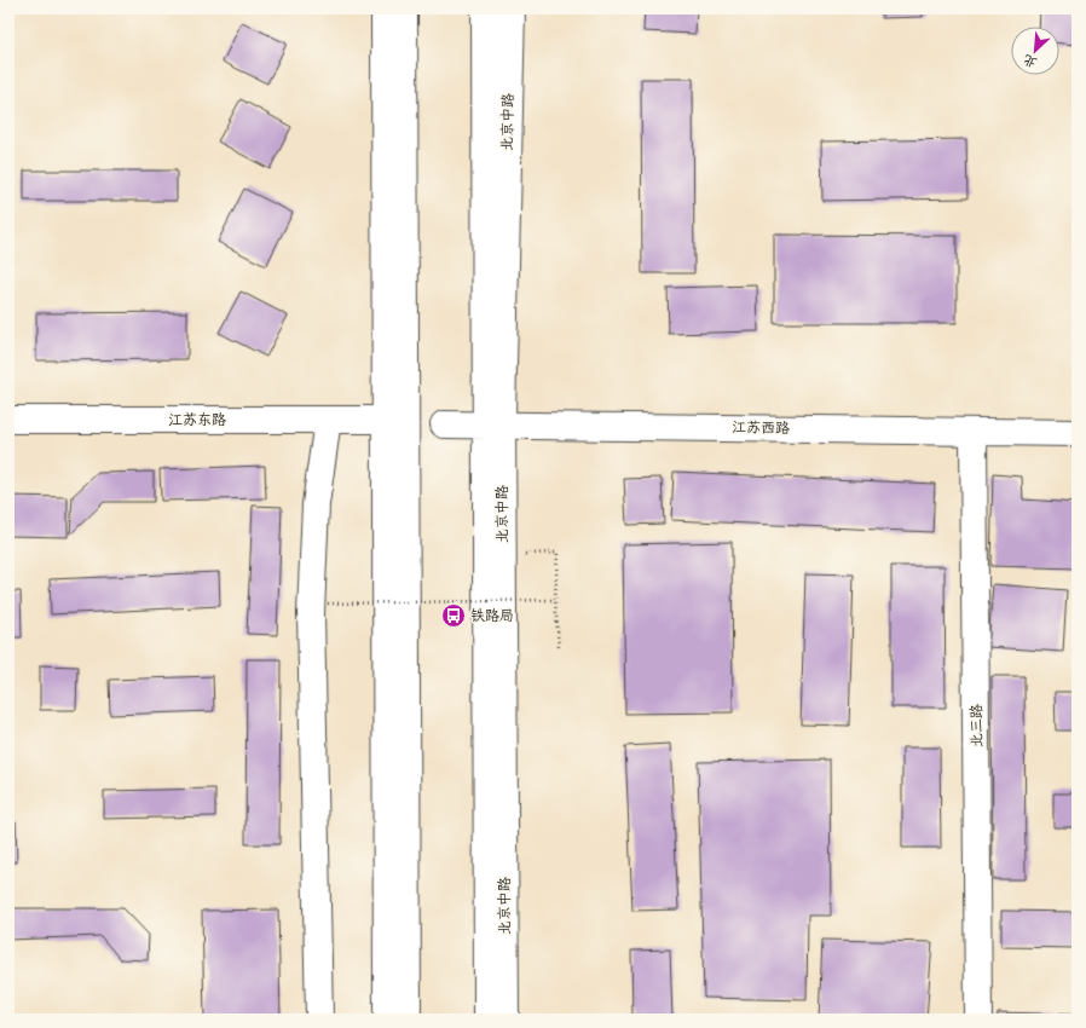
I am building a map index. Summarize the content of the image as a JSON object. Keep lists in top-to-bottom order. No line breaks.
{"streets":{"street":["北京中路","江苏东路","江苏西路","北三路"]},"crossings":[["北京中路","江苏西路"],["江苏西路","北三路"]],"places":{"bus stop":["铁路局"]},"north":"bottom left"}
